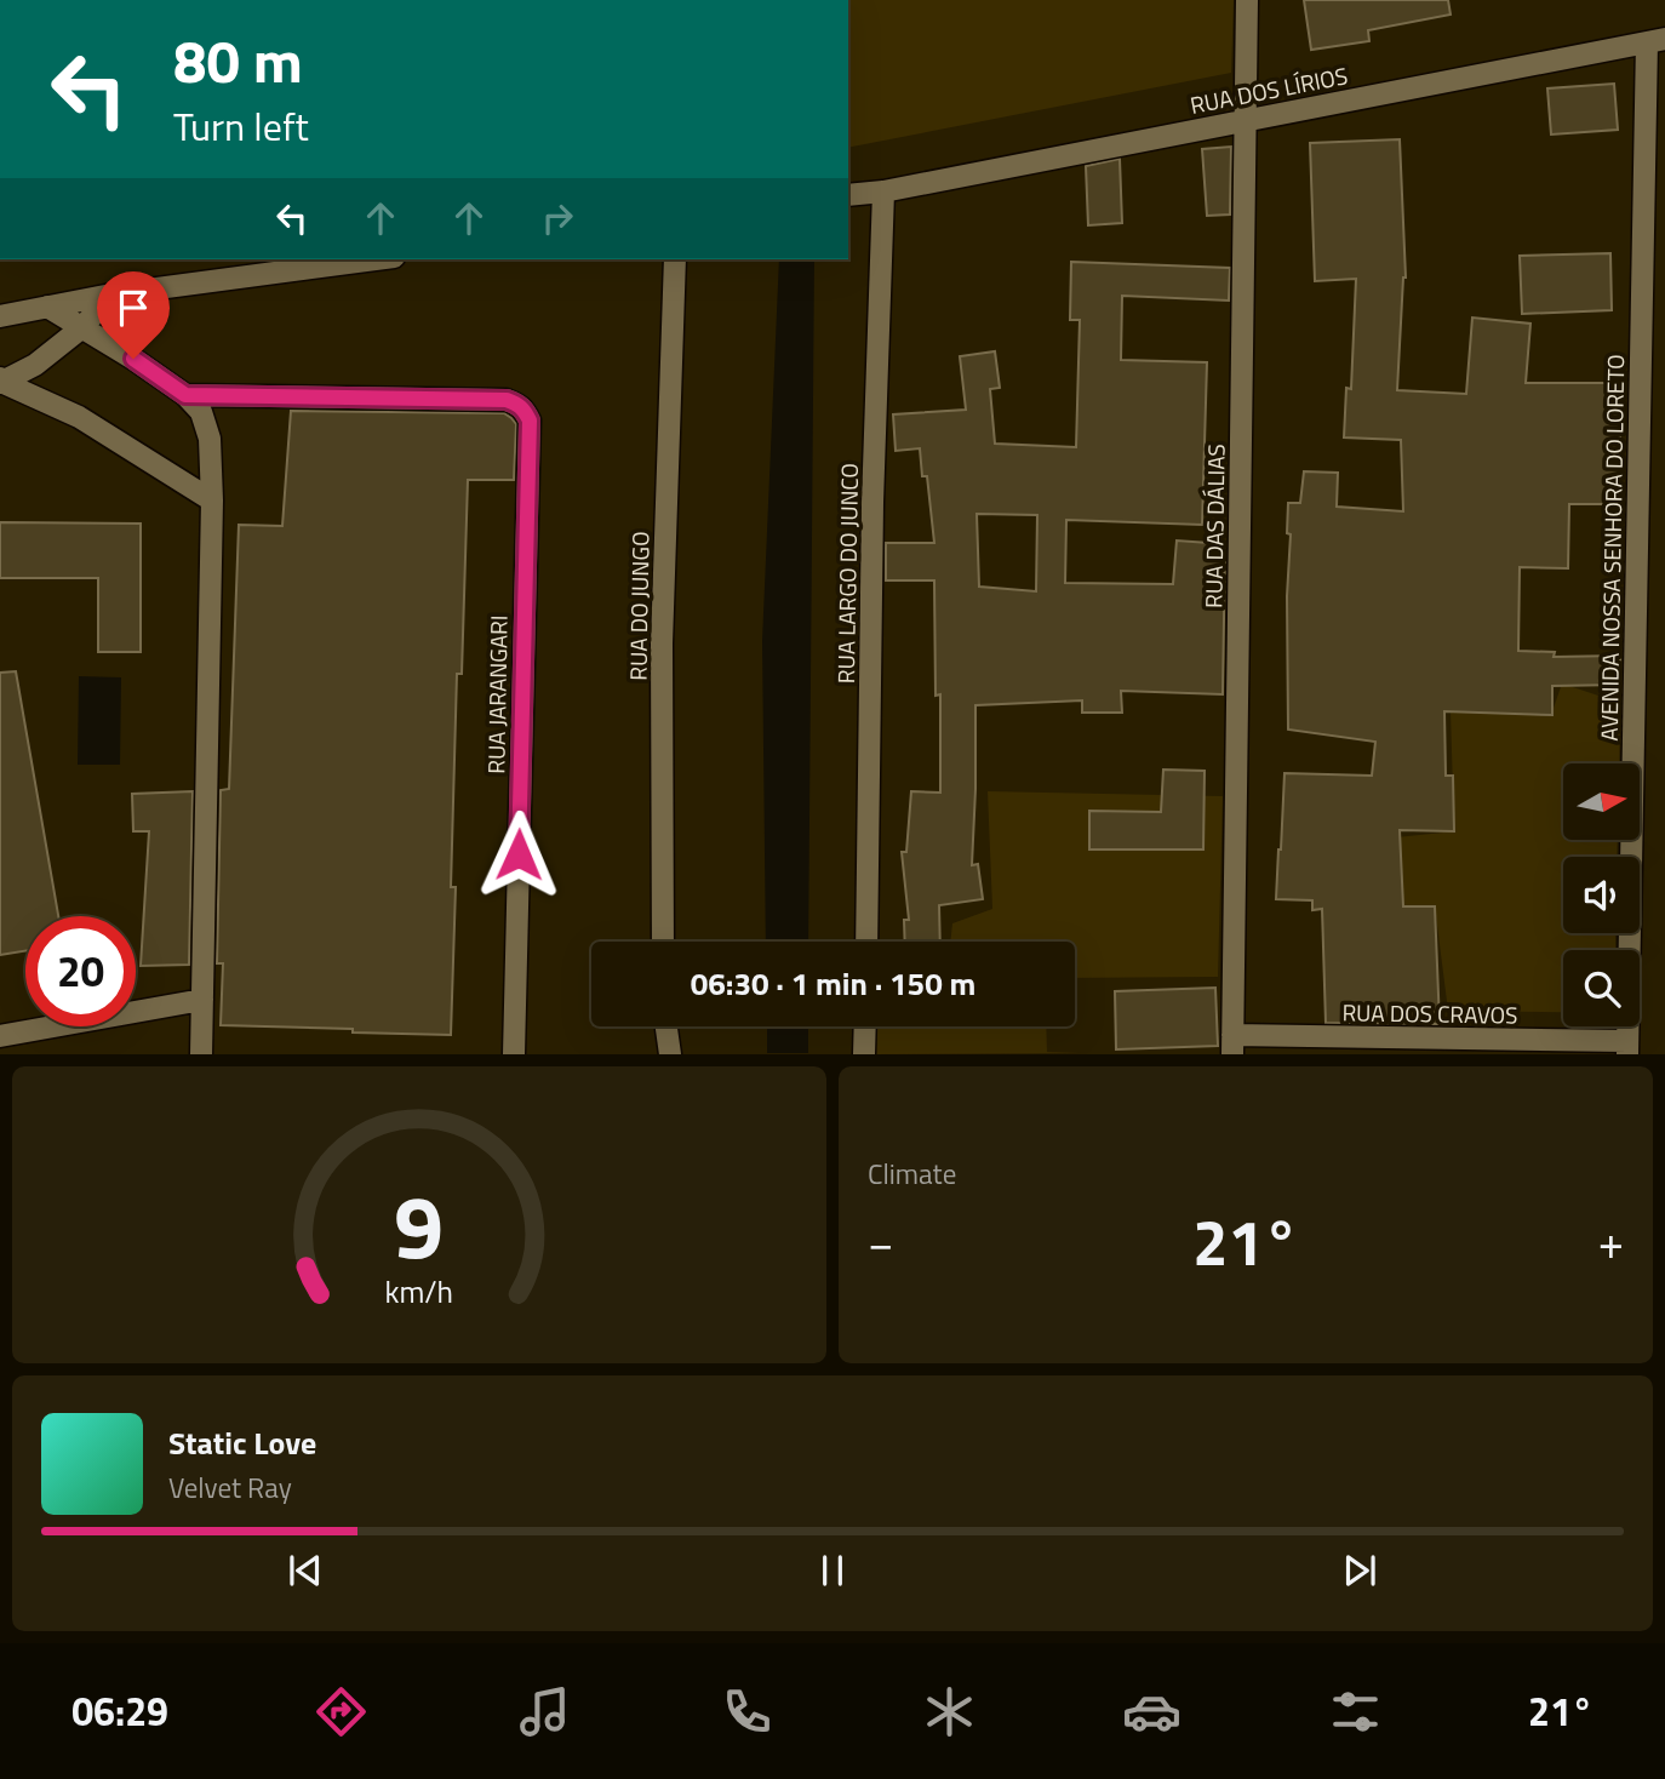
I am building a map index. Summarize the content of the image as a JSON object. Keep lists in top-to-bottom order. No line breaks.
{"streets":{"street":["RUA DOS LÍRIOS","RUA DAS DÁLIAS","AVENIDA NOSSA SENHORA DO LORETO","RUA LARGO DO JUNCO","RUA DO JUNGO","RUA JARANGARI","RUA DOS CRAVOS"]},"crossings":[["RUA DOS LÍRIOS","RUA DAS DÁLIAS"],["RUA DOS LÍRIOS","AVENIDA NOSSA SENHORA DO LORETO"],["RUA DOS LÍRIOS","RUA LARGO DO JUNCO"],["RUA DAS DÁLIAS","RUA DOS CRAVOS"],["AVENIDA NOSSA SENHORA DO LORETO","RUA DOS CRAVOS"]],"north":"right","page":{"turn":["80 m","Turn left"],"limit":"20","trip":"06:30 · 1 min · 150 m","tile":"Climate","heat":["−","21°","+"],"song":["Static Love","Velvet Ray"],"tabs":["06:29","21°"],"gauge":["9","km/h"]}}
